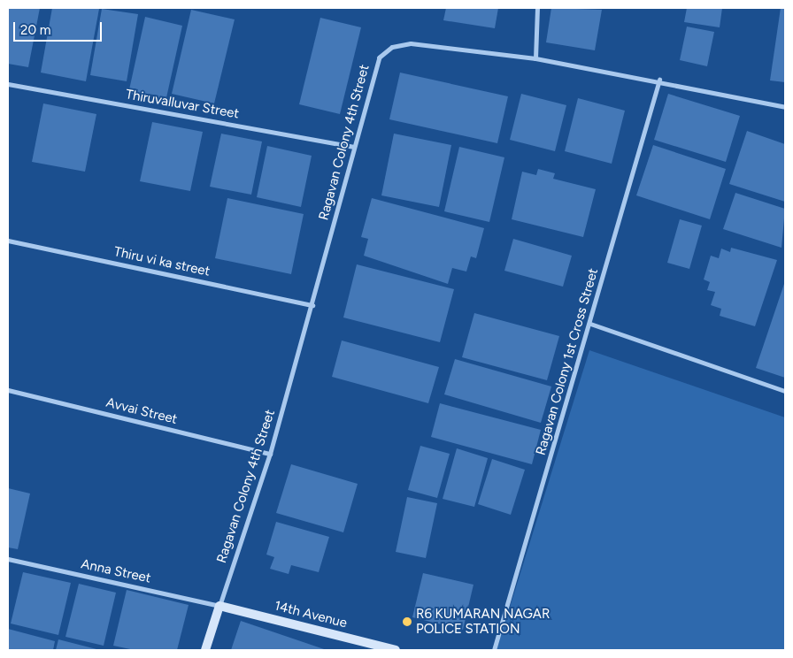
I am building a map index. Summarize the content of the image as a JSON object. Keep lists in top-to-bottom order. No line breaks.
{"streets":{"street":["Thiruvalluvar Street","Ragavan Colony 4th Street","Thiru vi ka street","Ragavan Colony 1st Cross Street","Avvai Street","Anna Street","14th Avenue"]},"crossings":[["Thiruvalluvar Street","Ragavan Colony 4th Street"],["Ragavan Colony 4th Street","Thiru vi ka street"],["Ragavan Colony 4th Street","Ragavan Colony 1st Cross Street"],["Ragavan Colony 4th Street","Avvai Street"],["Ragavan Colony 4th Street","Anna Street"],["Ragavan Colony 4th Street","14th Avenue"],["Anna Street","14th Avenue"]],"places":["R6 KUMARAN NAGAR POLICE STATION"],"scale_bar":"20 m"}
